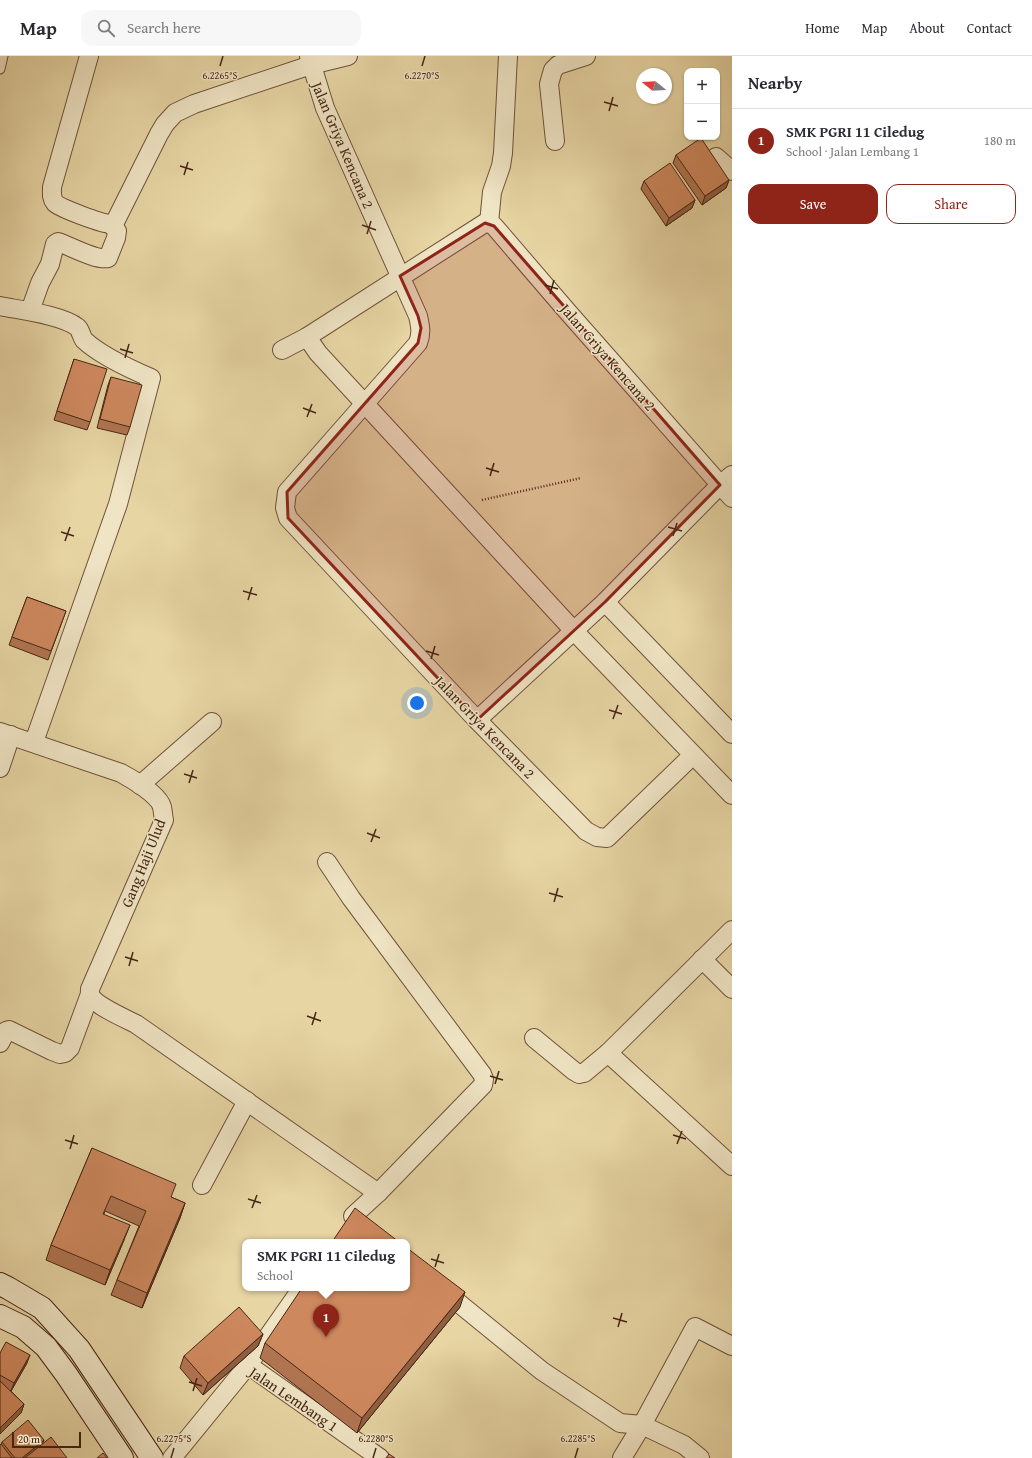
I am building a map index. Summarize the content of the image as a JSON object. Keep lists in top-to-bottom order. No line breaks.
{"streets":{"street":["Jalan Griya Kencana 2","Gang Haji Ulud","Jalan Lembang 1"]},"scale_bar":"20 m","north":"left","page":{"header":"Map","search":"Search here","nav":["Home","Map","About","Contact"],"heading":"Nearby","map_buttons":["+","−"],"list":[{"mark":"1","name":"SMK PGRI 11 Ciledug","note":"School · Jalan Lembang 1","value":"180 m"}],"buttons":["Save","Share"],"popup":["SMK PGRI 11 Ciledug","School"],"pins":"1","scale":"20 m"},"coordinates":["6.2265°S","6.2270°S","6.2275°S","6.2280°S","6.2285°S"]}
